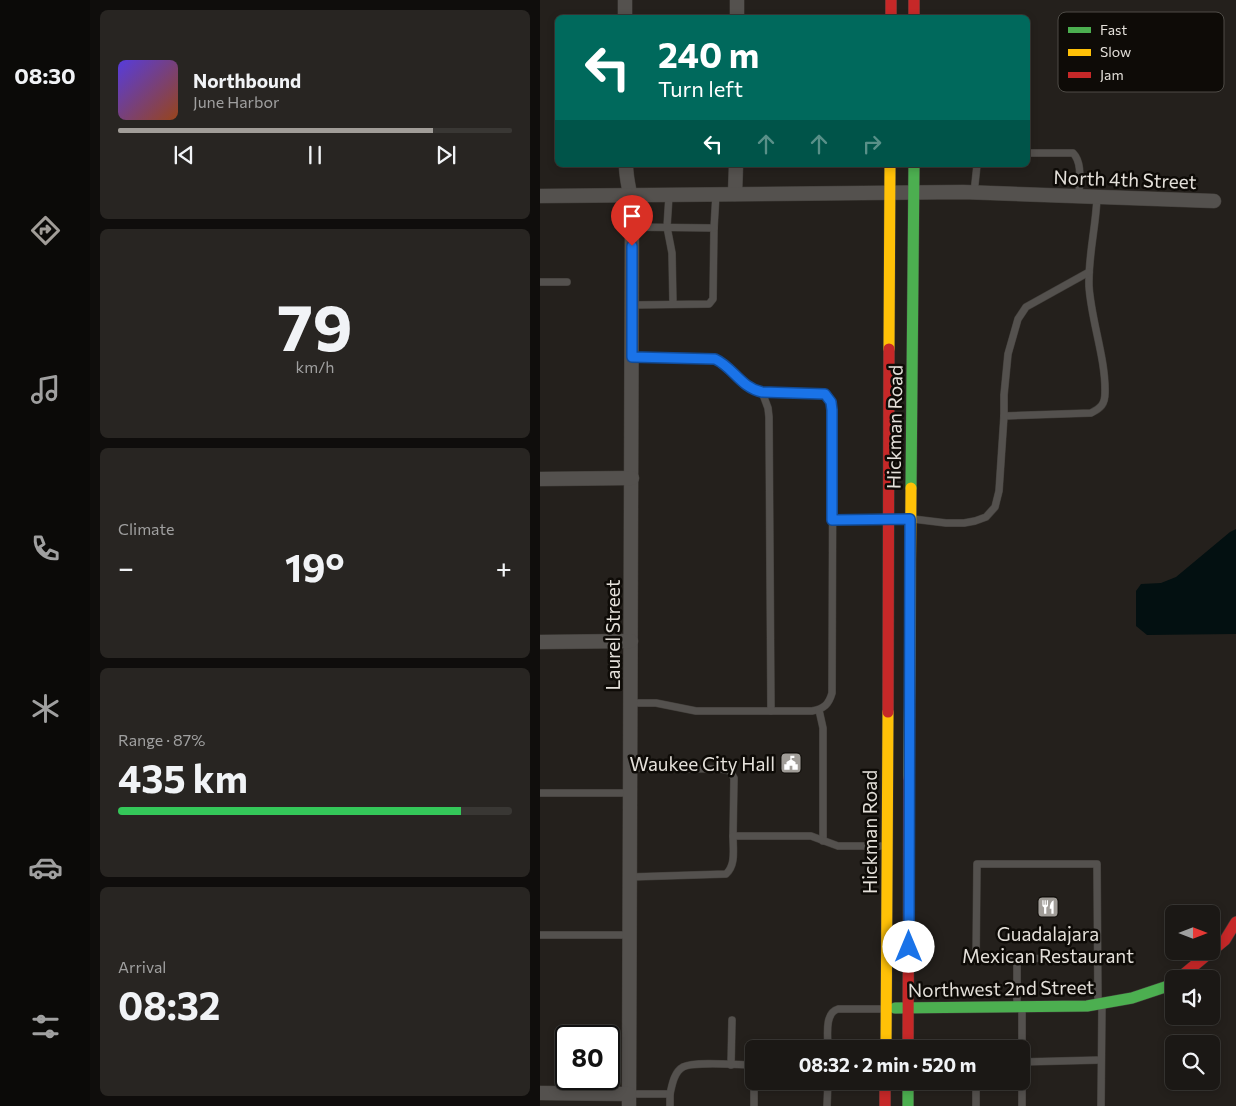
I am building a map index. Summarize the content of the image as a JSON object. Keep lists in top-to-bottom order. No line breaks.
{"streets":{"main road":["Hickman Road","Northwest 2nd Street"],"street":["North 4th Street","Laurel Street"]},"crossings":[["North 4th Street","Hickman Road"],["North 4th Street","Laurel Street"],["Hickman Road","Northwest 2nd Street"]],"places":{"public building":["Waukee City Hall"],"restaurant":["Guadalajara Mexican Restaurant"]},"legend":["Fast","Slow","Jam"],"north":"right","page":{"tabs":"08:30","turn":["240 m","Turn left"],"song":["Northbound","June Harbor"],"tile":[["79","km/h"],"Climate",["Range · 87%","435 km"],["Arrival","08:32"]],"heat":["−","19°","+"],"limit":"80","trip":"08:32 · 2 min · 520 m"}}
